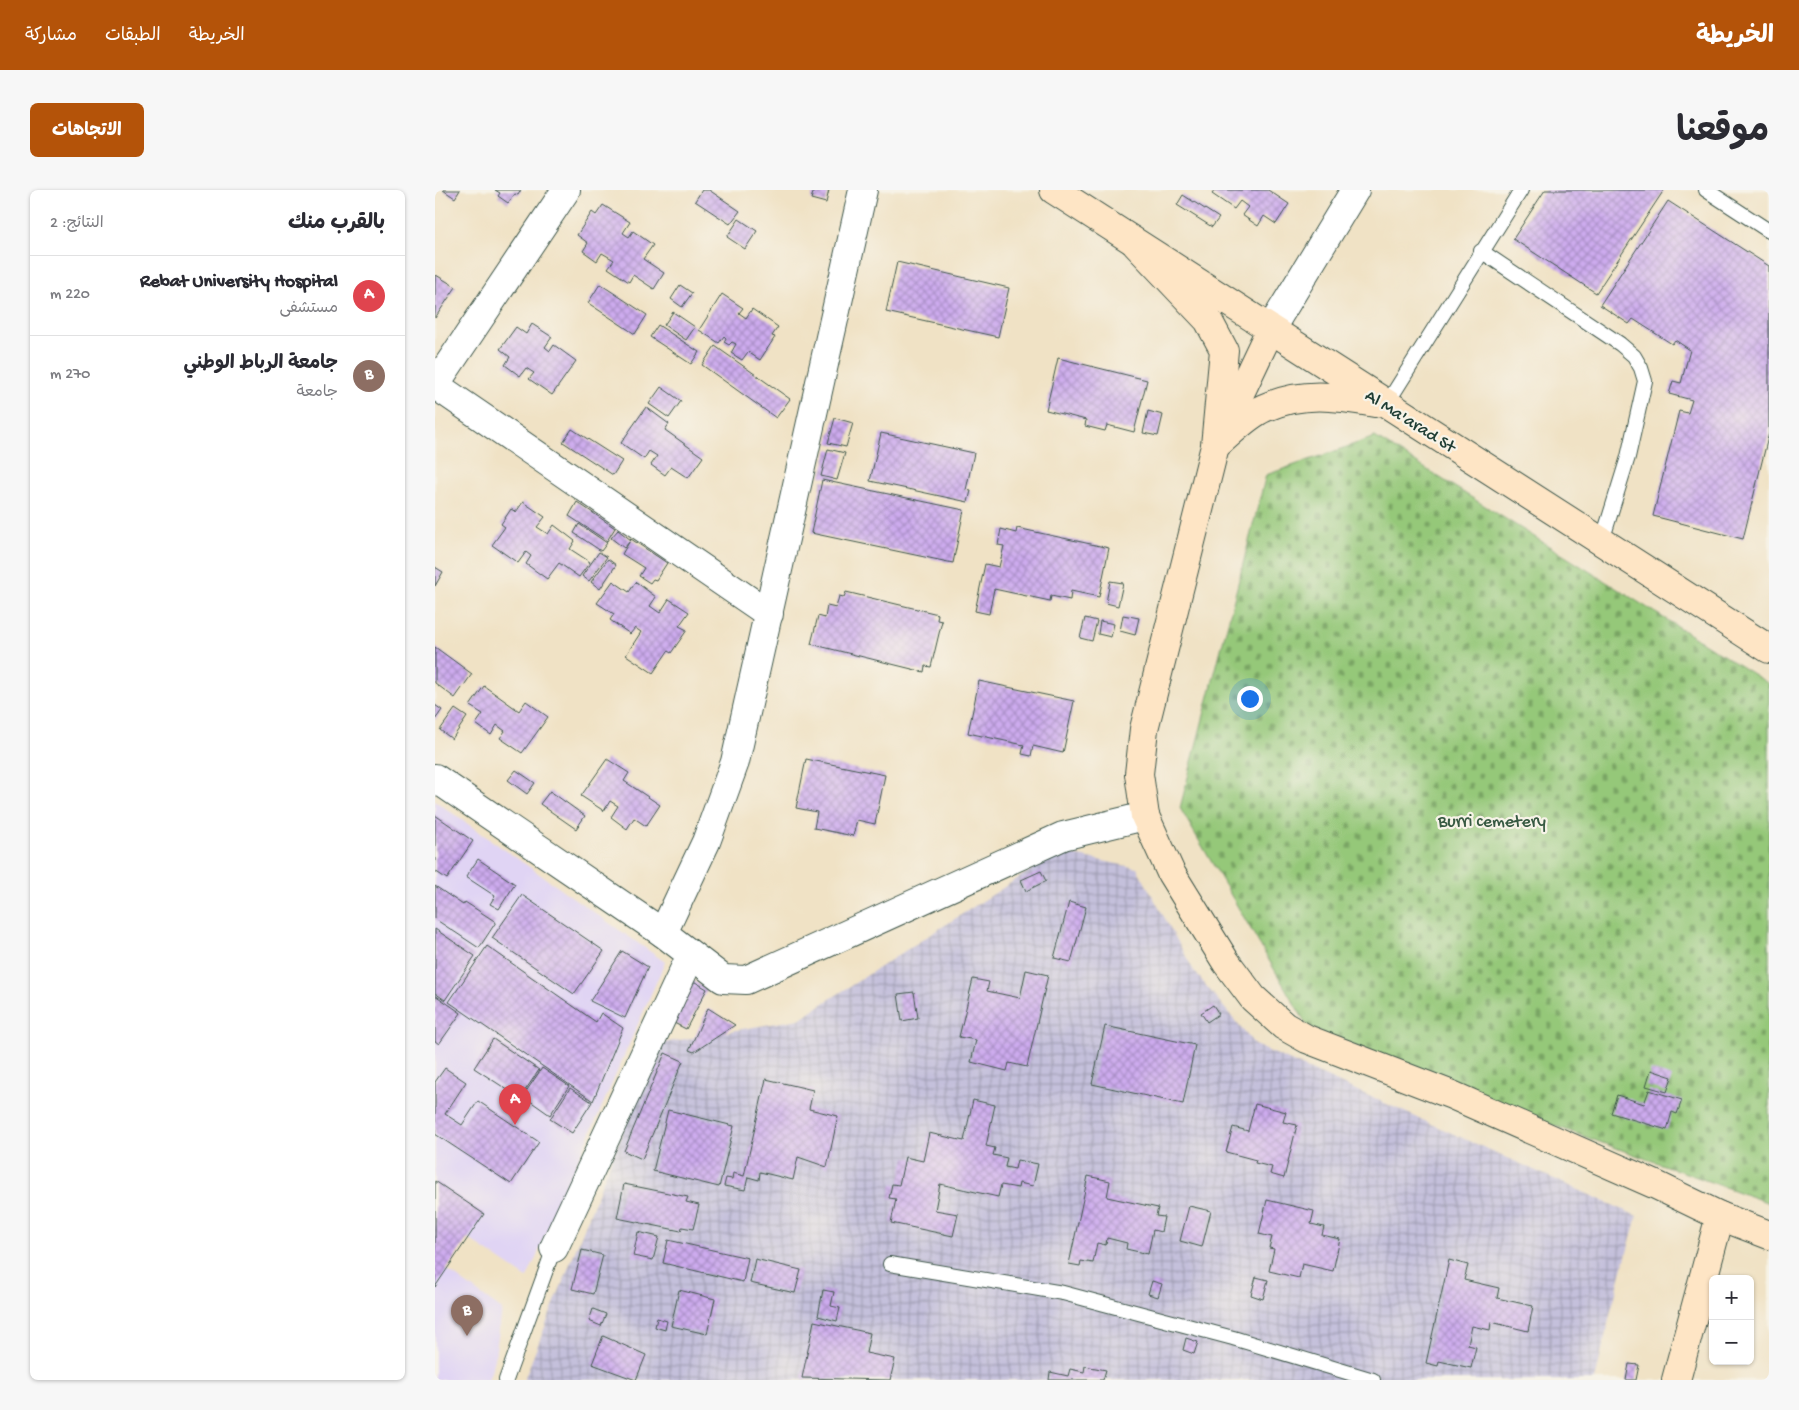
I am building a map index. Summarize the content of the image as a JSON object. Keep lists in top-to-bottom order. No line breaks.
{"streets":{"street":["Al Ma'arad St"]},"parks":["Burri cemetery"],"page":{"header":"الخريطة","nav":["الخريطة","الطبقات","مشاركة"],"title":"موقعنا","buttons":"الاتجاهات","heading":["بالقرب منك","النتائج: 2"],"list":[{"mark":"A","name":"Rebat University Hospital","note":"مستشفى","value":"220 m"},{"mark":"B","name":"جامعة الرباط الوطني","note":"جامعة","value":"270 m"}],"pins":["A","B"],"map_buttons":["+","−"]}}
